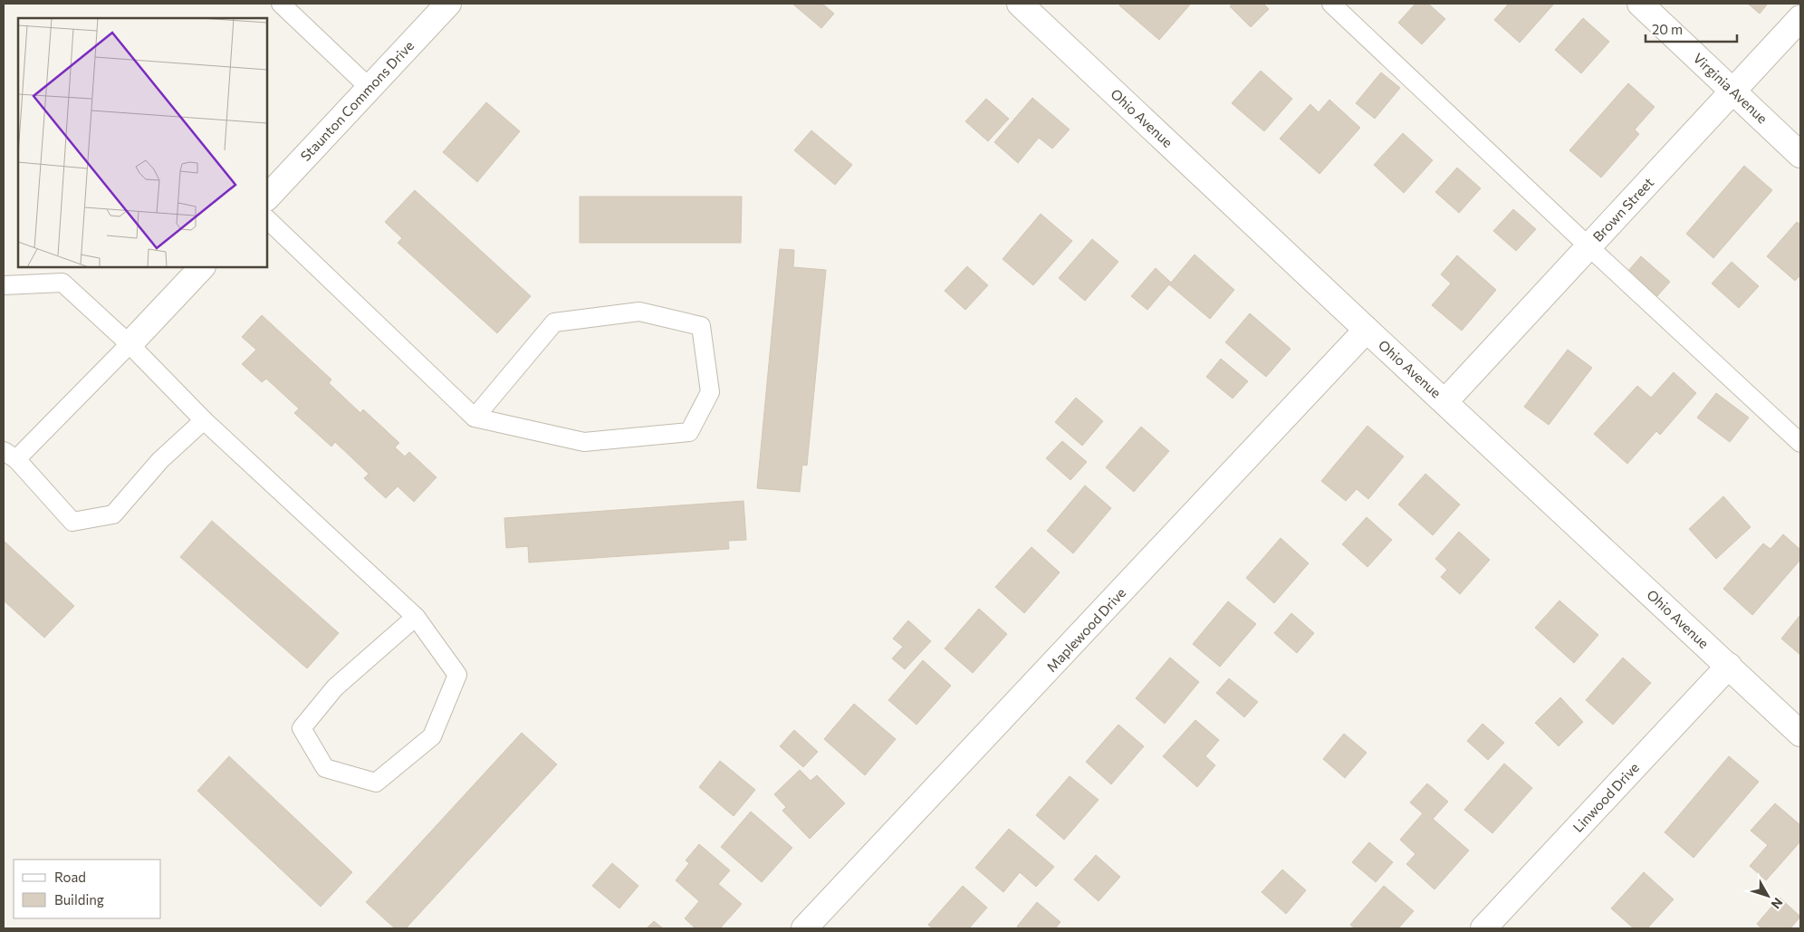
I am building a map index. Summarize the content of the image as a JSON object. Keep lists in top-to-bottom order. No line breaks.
{"streets":{"street":["Virginia Avenue","Staunton Commons Drive","Ohio Avenue","Brown Street","Maplewood Drive","Linwood Drive"]},"crossings":[["Virginia Avenue","Brown Street"],["Ohio Avenue","Brown Street"],["Ohio Avenue","Maplewood Drive"],["Ohio Avenue","Linwood Drive"]],"legend":["Road","Building"],"scale_bar":"20 m","north":"bottom right"}
